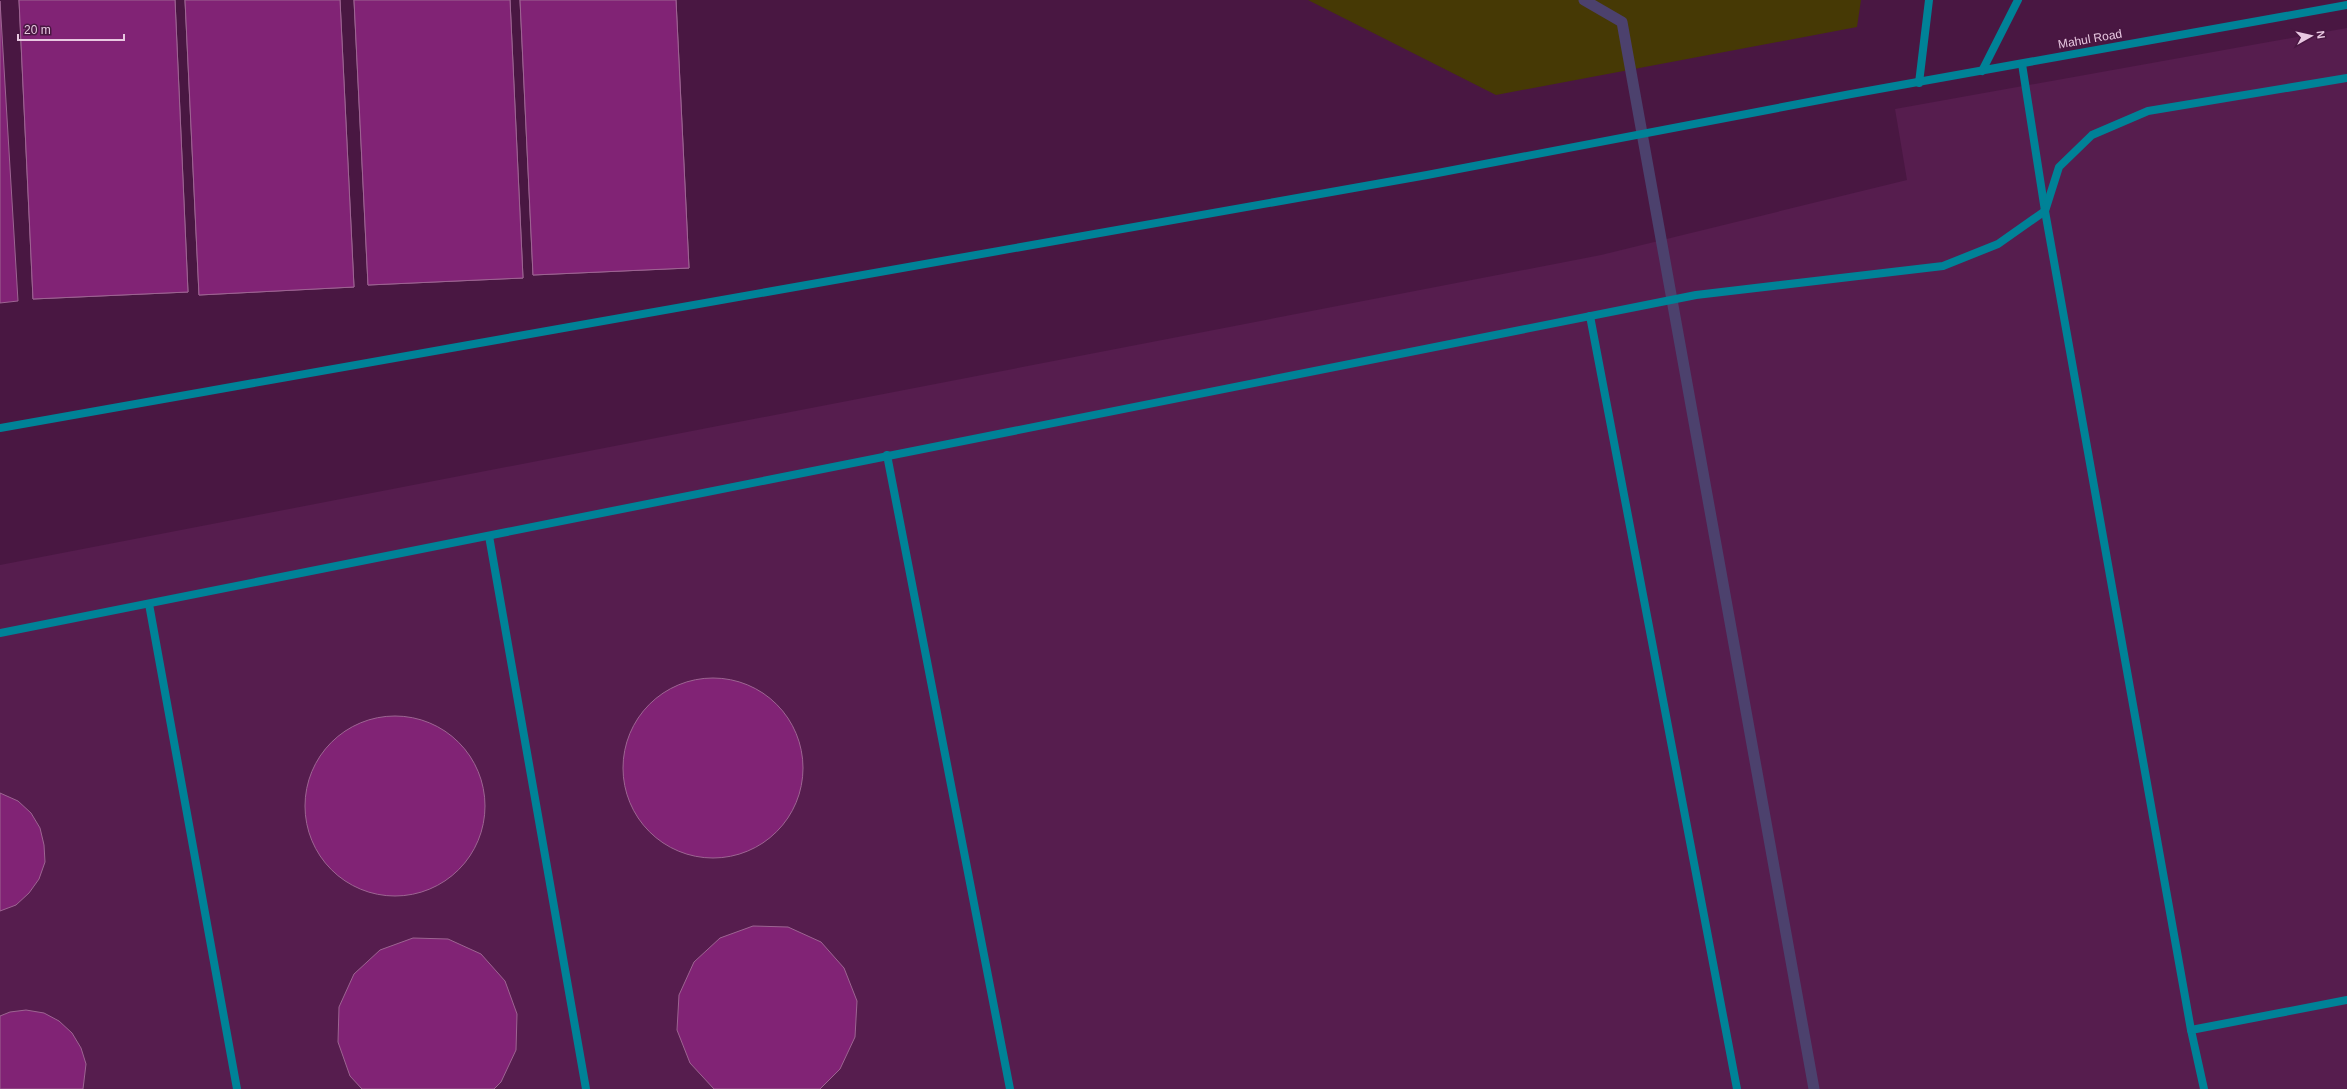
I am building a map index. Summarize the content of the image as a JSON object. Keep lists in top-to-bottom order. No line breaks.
{"streets":{"street":["Mahul Road"]},"scale_bar":"20 m","north":"right"}
